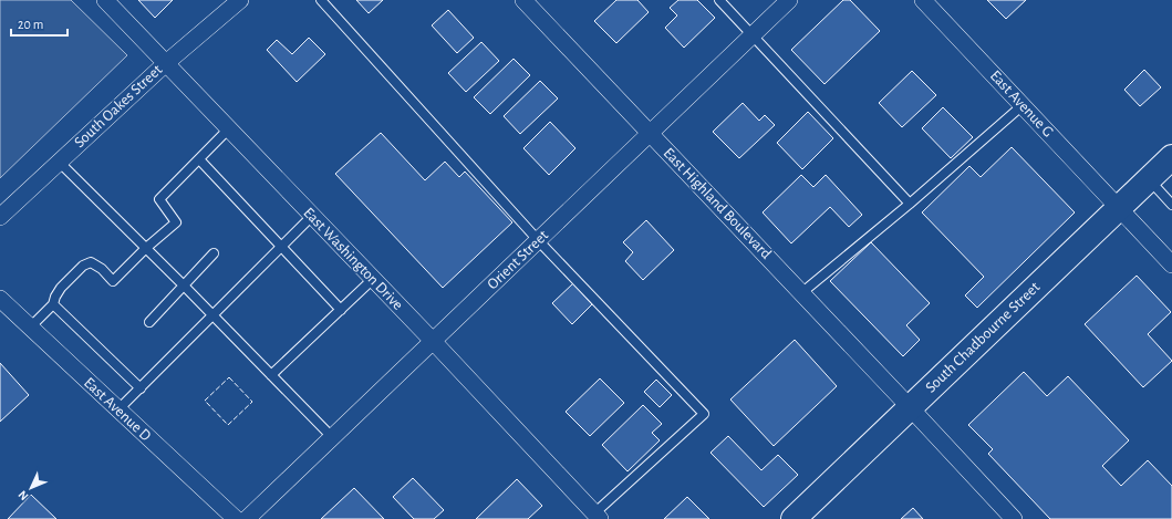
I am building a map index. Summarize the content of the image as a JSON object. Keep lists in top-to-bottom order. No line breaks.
{"streets":{"main road":["South Chadbourne Street"],"street":["East Avenue G","South Oakes Street","East Highland Boulevard","East Washington Drive","Orient Street","East Avenue D"]},"crossings":[["East Avenue G","South Chadbourne Street"],["South Oakes Street","East Washington Drive"],["East Highland Boulevard","Orient Street"],["East Highland Boulevard","South Chadbourne Street"],["East Washington Drive","Orient Street"]],"scale_bar":"20 m","north":"bottom left"}
